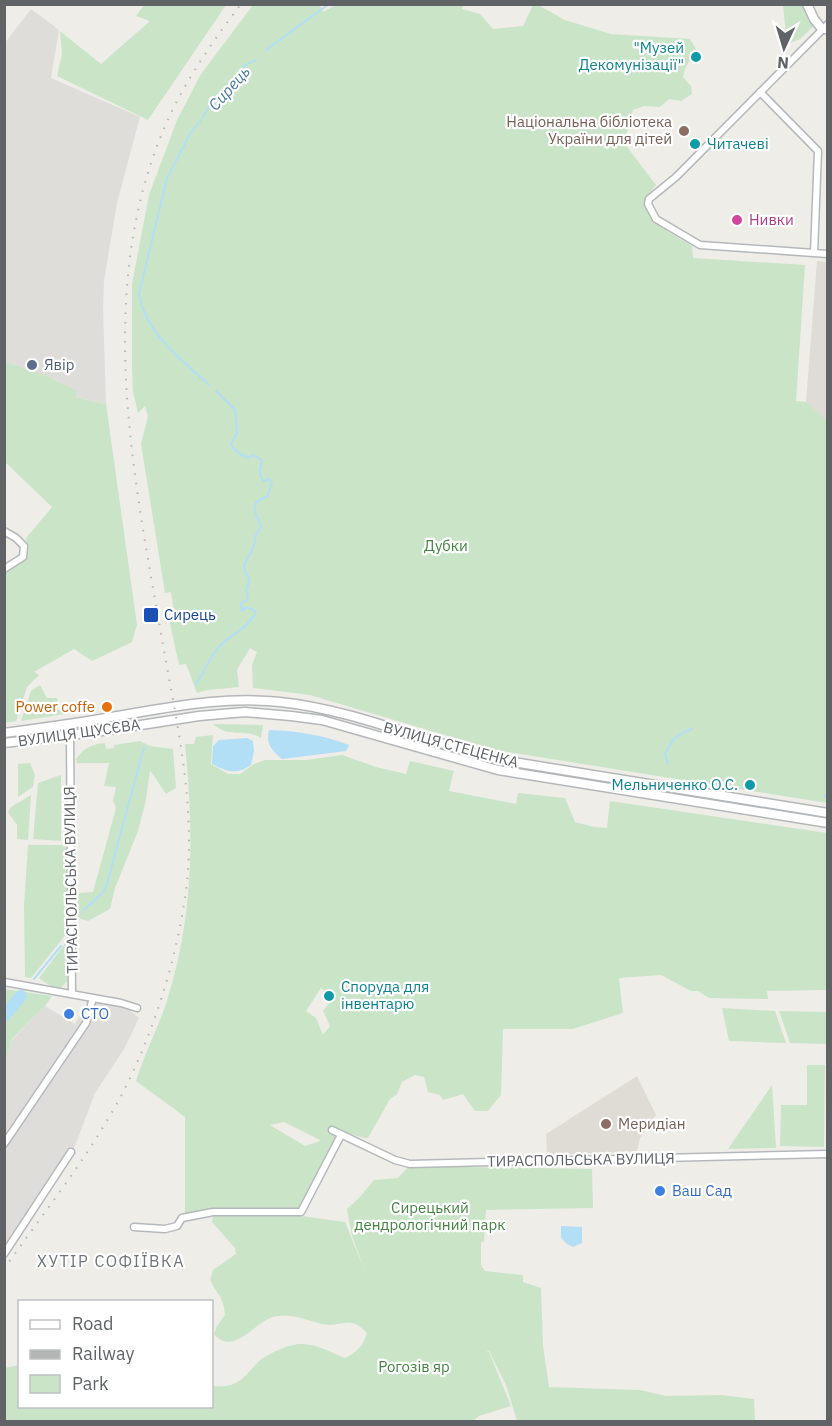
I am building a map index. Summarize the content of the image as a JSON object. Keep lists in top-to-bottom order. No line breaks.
{"streets":{"main road":["ВУЛИЦЯ ЩУСЄВА","ВУЛИЦЯ СТЕЦЕНКА"],"street":["ТИРАСПОЛЬСЬКА ВУЛИЦЯ"]},"crossings":[["ВУЛИЦЯ ЩУСЄВА","ВУЛИЦЯ СТЕЦЕНКА"],["ВУЛИЦЯ ЩУСЄВА","ТИРАСПОЛЬСЬКА ВУЛИЦЯ"]],"districts":["ХУТІР СОФІЇВКА"],"water":["Сирець"],"parks":["Дубки","Сирецький дендрологічний парк","Рогозів яр"],"places":{"other":["\"Музей Декомунізації\"","Національна бібліотека України для дітей","Читачеві","Нивки","Явір","Power coffe","Мельниченко О.С.","Споруда для інвентарю","СТО","Меридіан","Ваш Сад"],"transit":["Сирець"]},"legend":["Road","Railway","Park"],"north":"bottom"}
